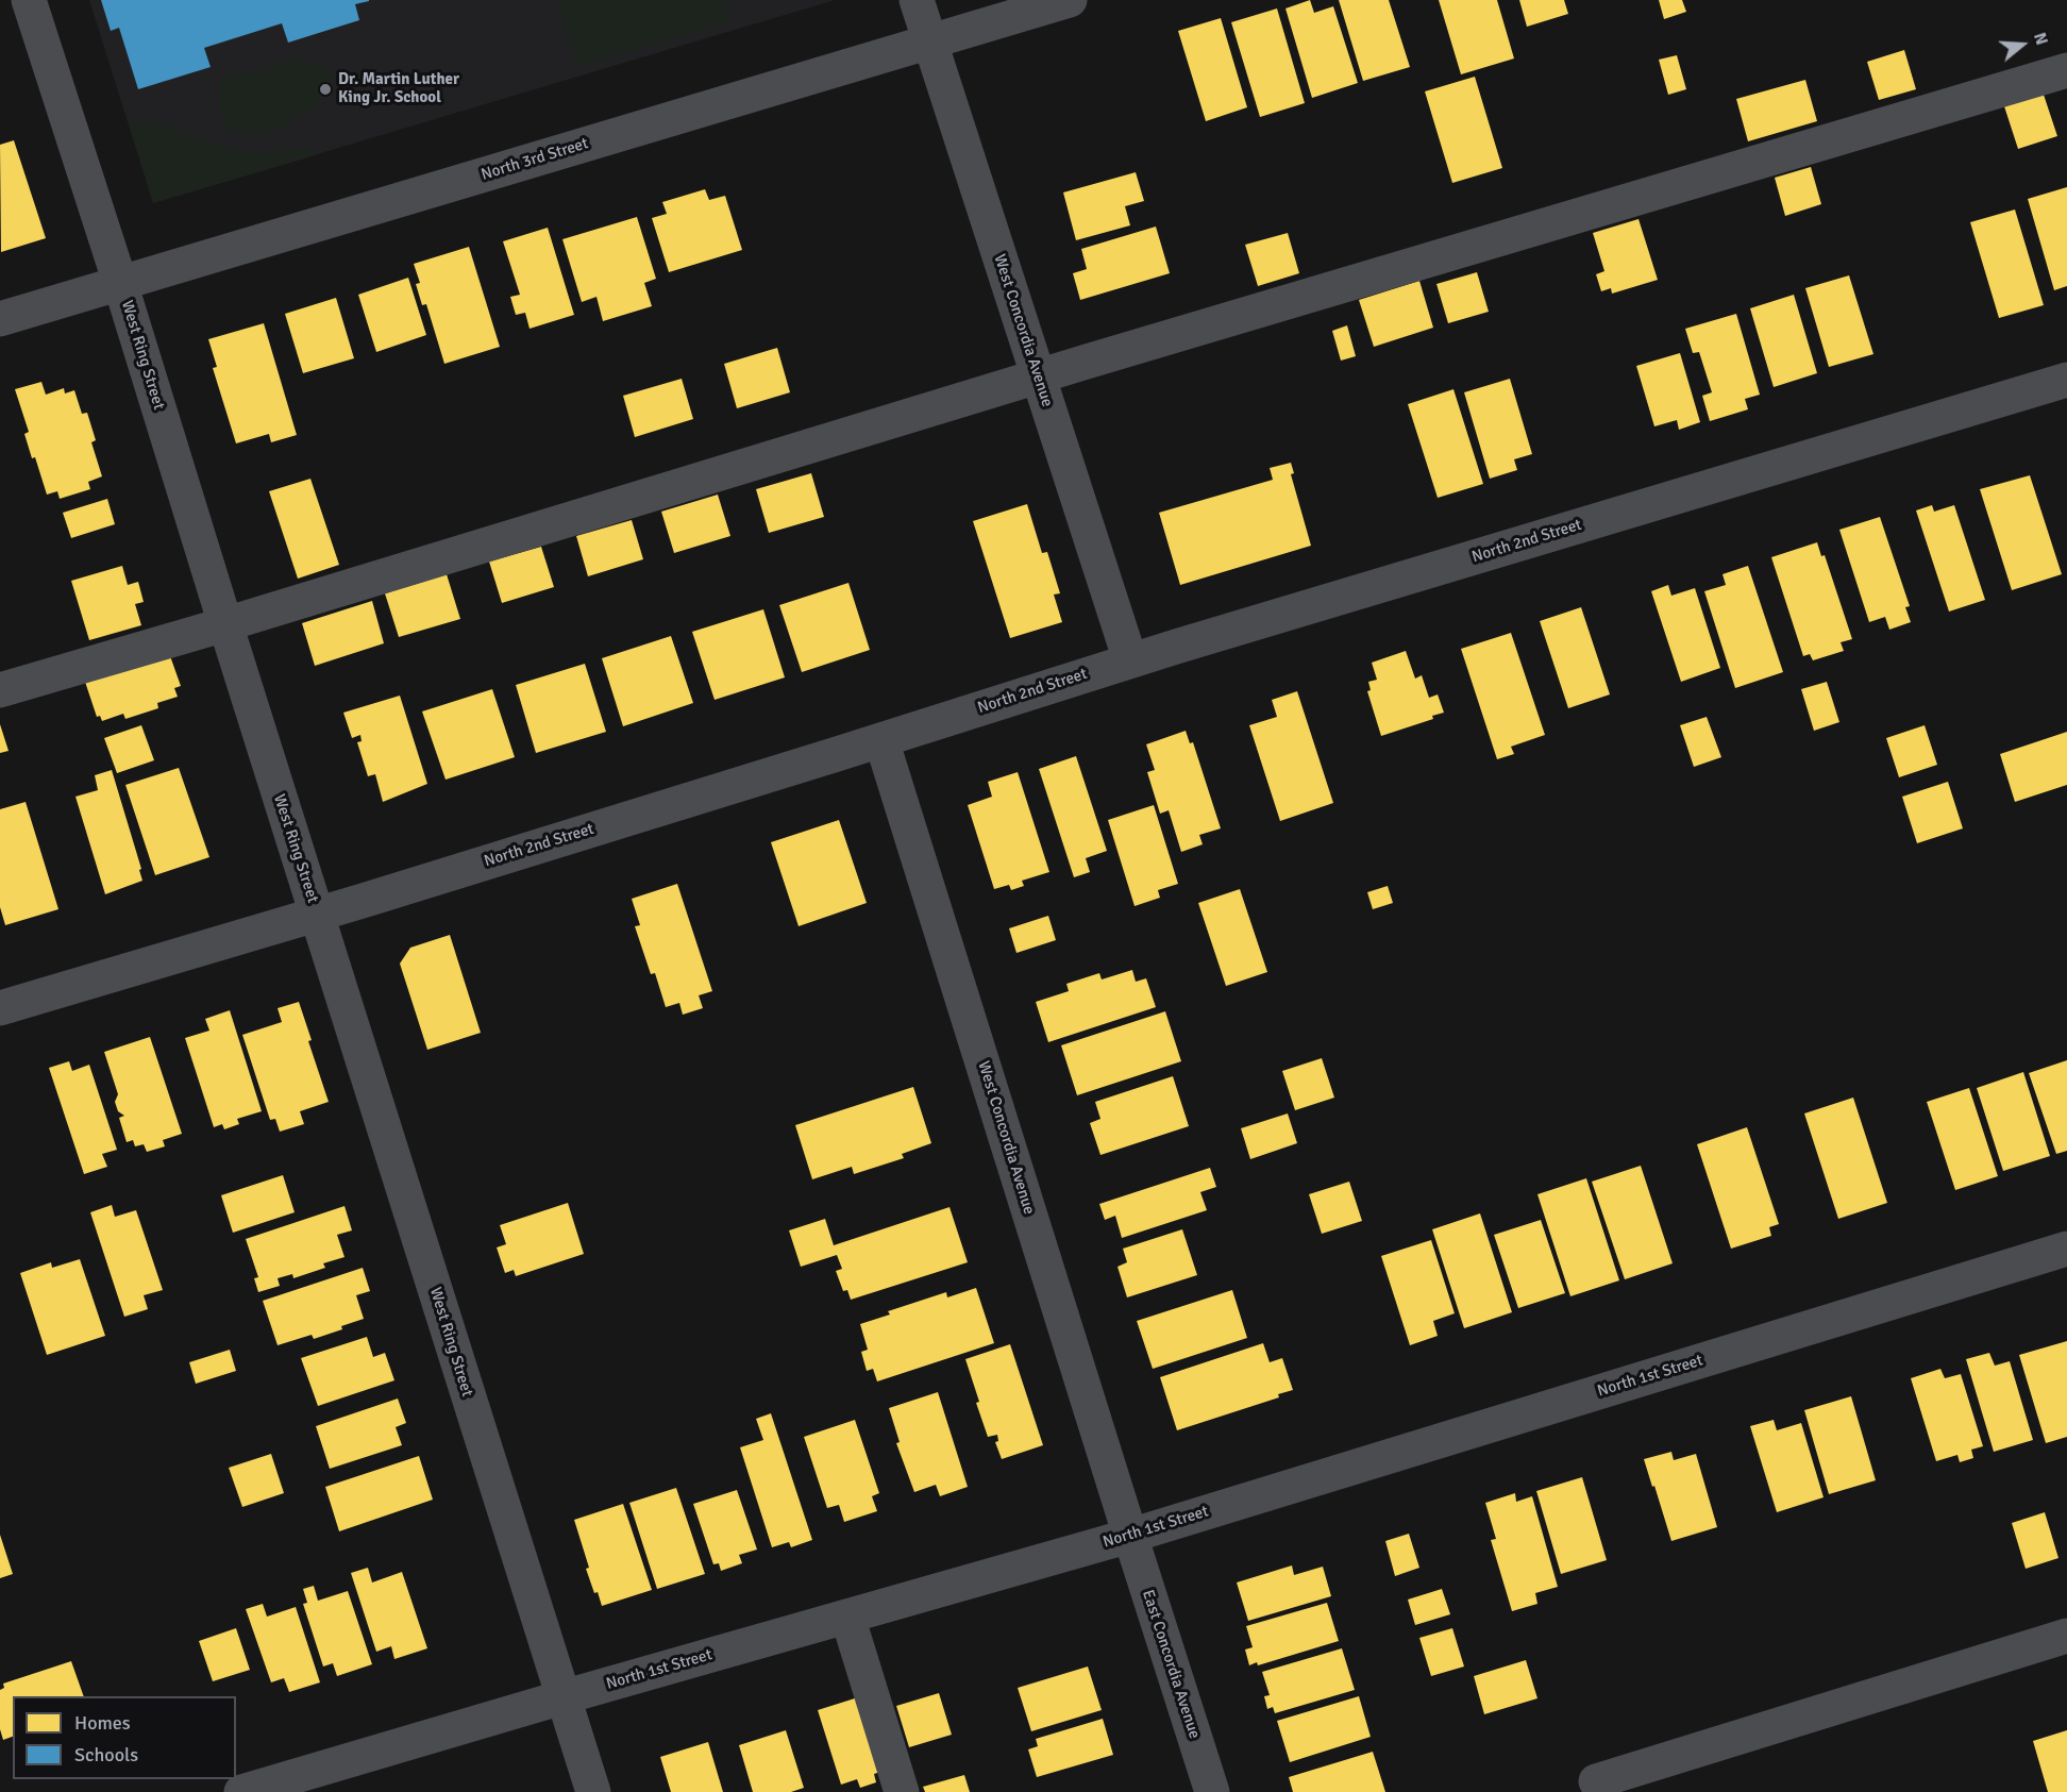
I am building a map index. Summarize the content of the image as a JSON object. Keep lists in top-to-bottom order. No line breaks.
{"streets":{"street":["North 3rd Street","West Concordia Avenue","West Ring Street","North 2nd Street","North 1st Street","East Concordia Avenue"]},"crossings":[["North 3rd Street","West Concordia Avenue"],["North 3rd Street","West Ring Street"],["West Concordia Avenue","North 2nd Street"],["West Concordia Avenue","North 1st Street"],["West Concordia Avenue","East Concordia Avenue"],["West Ring Street","North 2nd Street"],["West Ring Street","North 1st Street"],["North 1st Street","East Concordia Avenue"]],"places":["Dr. Martin Luther King Jr. School"],"legend":["Homes","Schools"],"north":"right"}
